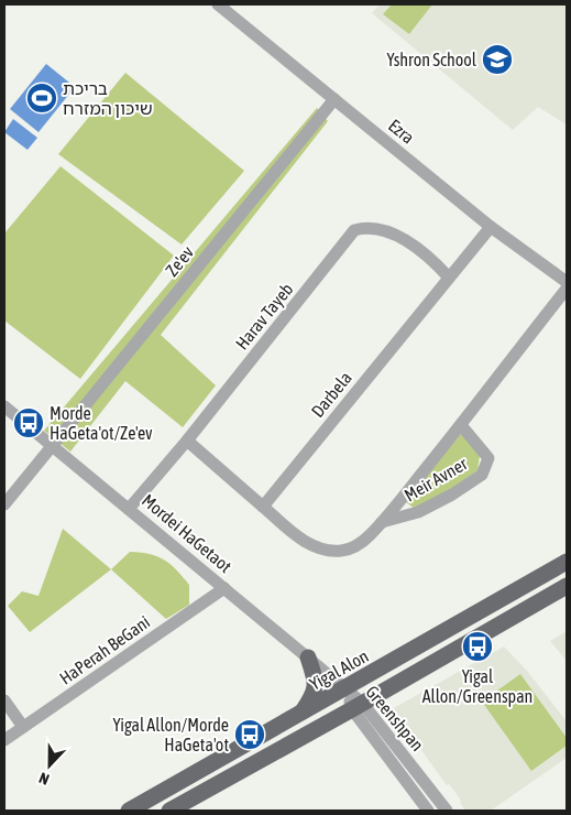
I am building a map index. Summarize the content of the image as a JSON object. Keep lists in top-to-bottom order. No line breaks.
{"streets":{"main road":["Yigal Alon"],"street":["Ezra","Ze'ev","Harav Tayeb","Darbela","Meir Avner","Mordei HaGetaot","HaPerah BeGani","Greenshpan"]},"crossings":[["Ezra","Ze'ev"],["Ezra","Darbela"],["Ze'ev","Mordei HaGetaot"],["Harav Tayeb","Darbela"],["Harav Tayeb","Mordei HaGetaot"],["Darbela","Meir Avner"],["Mordei HaGetaot","HaPerah BeGani"],["Mordei HaGetaot","Yigal Alon"],["Mordei HaGetaot","Greenshpan"],["Yigal Alon","Greenshpan"]],"places":{"school or university":["Yshron School"],"sports":["בריכת שיכון המזרח"],"bus stop":["Morde HaGeta'ot/Ze'ev","Yigal Allon/Greenspan","Yigal Allon/Morde HaGeta'ot"]},"north":"bottom"}
